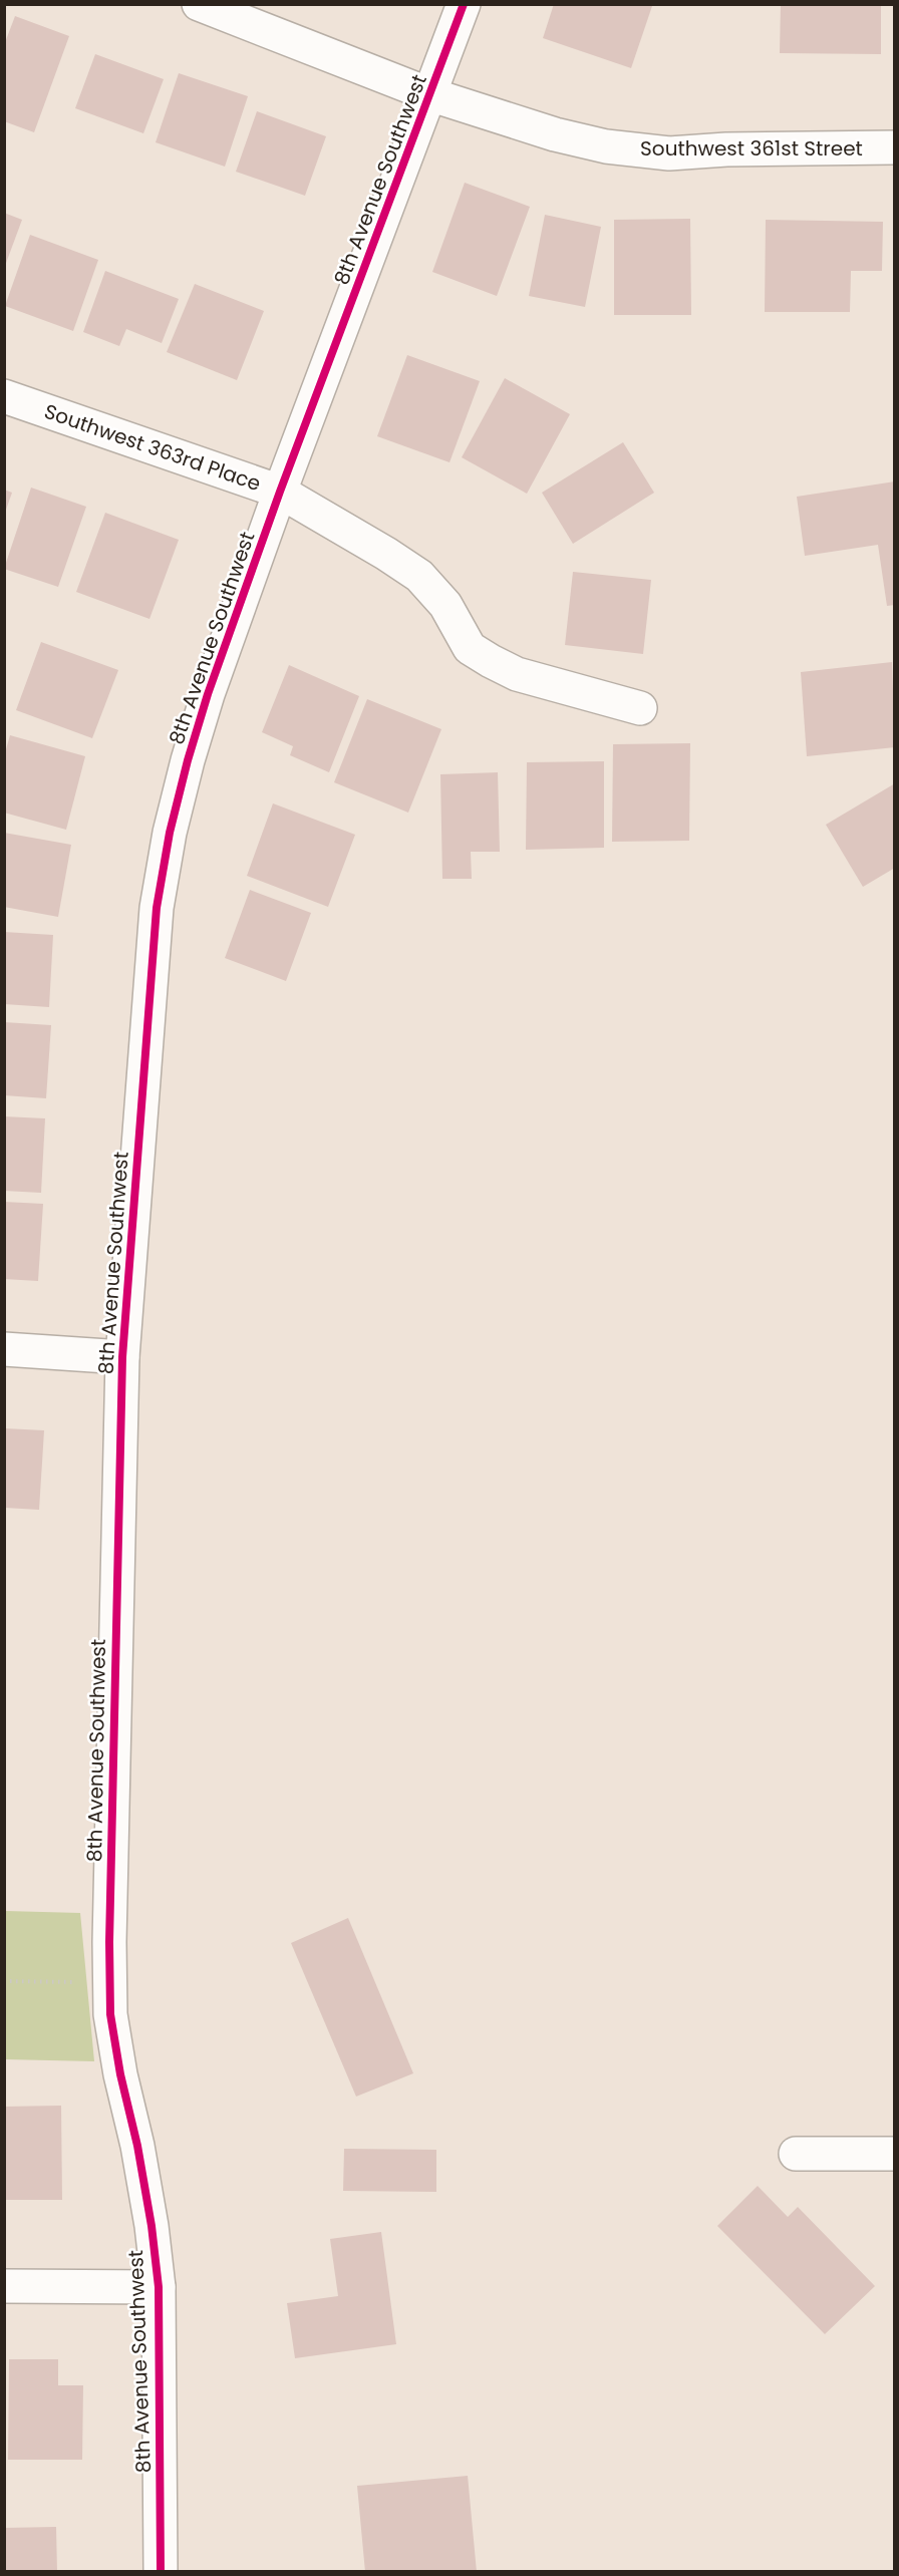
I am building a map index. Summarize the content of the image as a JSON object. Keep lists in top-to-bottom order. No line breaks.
{"streets":{"street":["Southwest 361st Street","8th Avenue Southwest","Southwest 363rd Place"]},"crossings":[["Southwest 361st Street","8th Avenue Southwest"],["8th Avenue Southwest","Southwest 363rd Place"]]}
